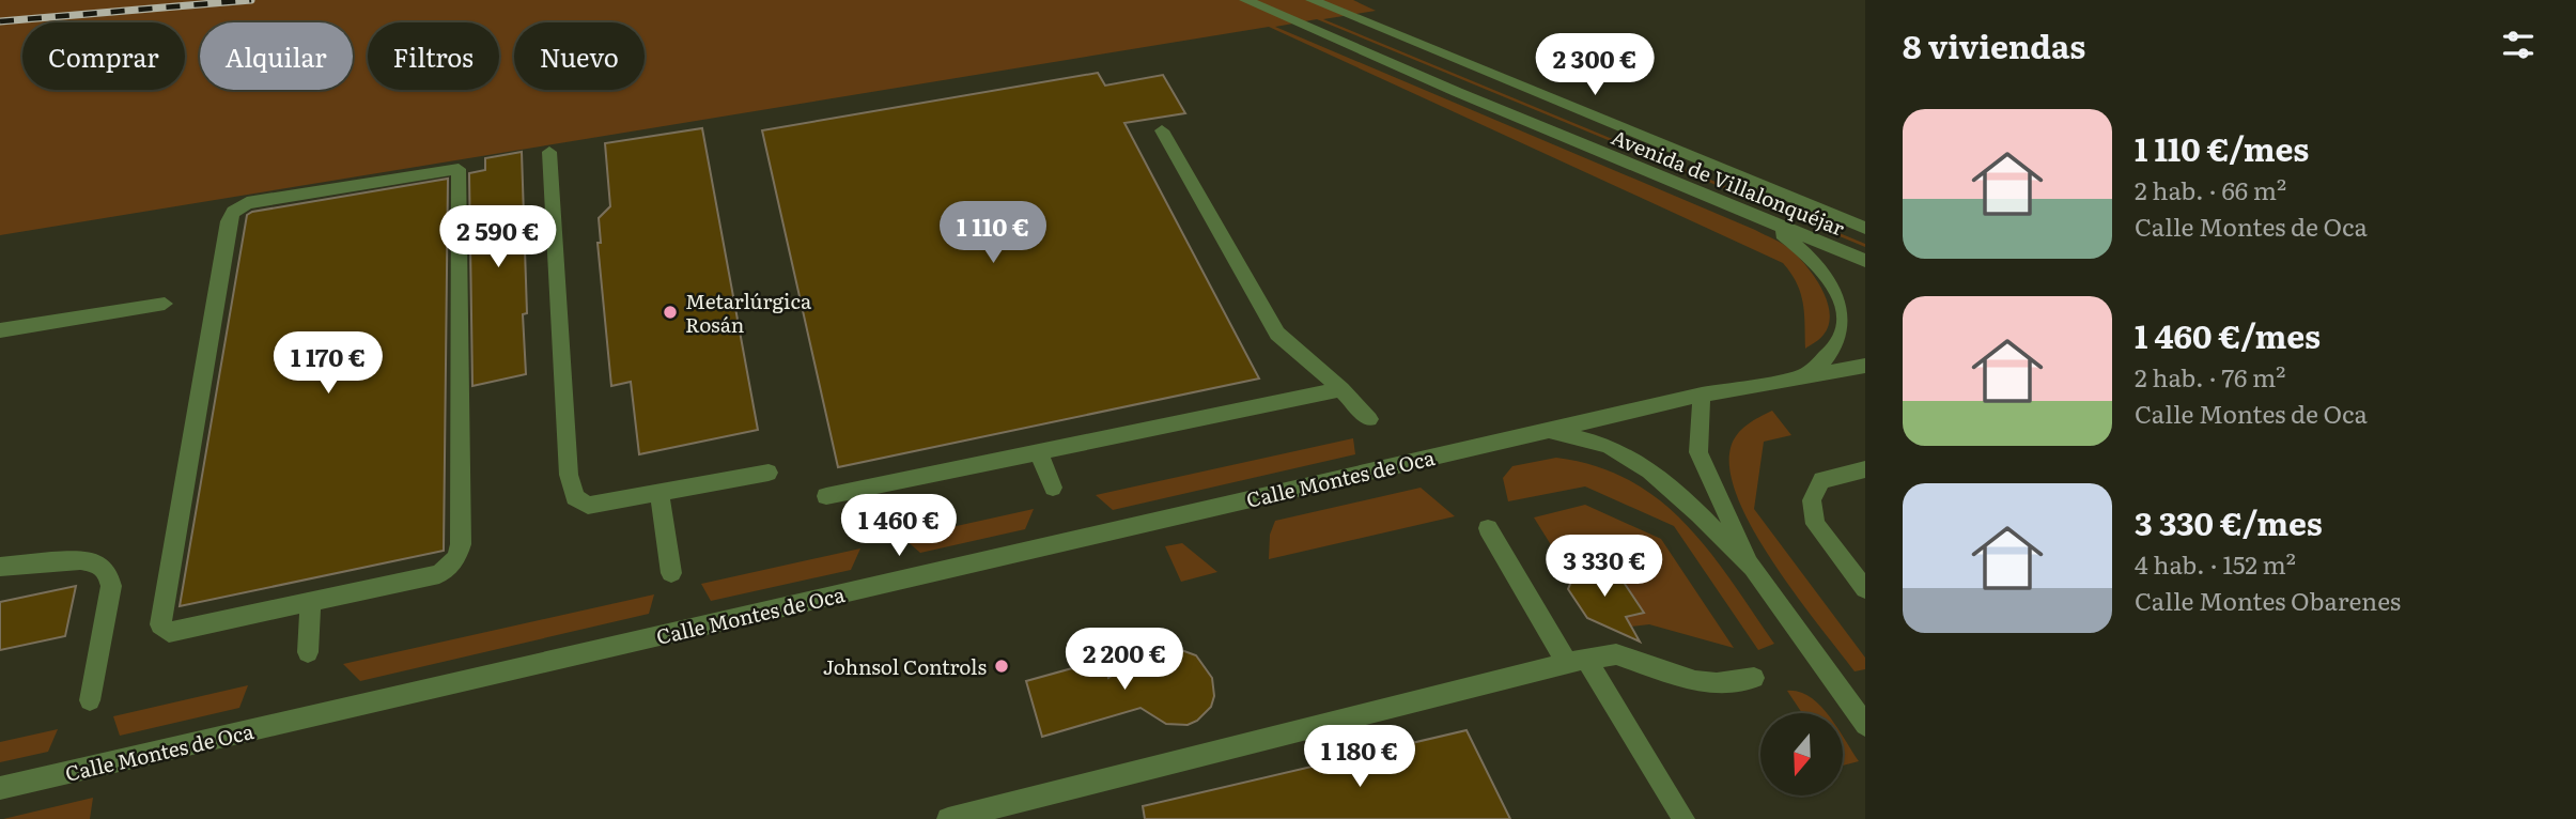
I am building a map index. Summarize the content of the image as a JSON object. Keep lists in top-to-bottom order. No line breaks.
{"streets":{"street":["Avenida de Villalonquéjar","Calle Montes de Oca"]},"places":["Metarlúrgica Rosán","Johnsol Controls"],"north":"bottom","page":{"heading":"8 viviendas","chip":["Comprar","Alquilar","Filtros","Nuevo"],"price":["2 300 €","1 110 €","2 590 €","1 170 €","1 460 €","3 330 €","2 200 €","1 180 €"],"list":[{"name":"1 110 €/mes","note":"2 hab. · 66 m² · Calle Montes de Oca"},{"name":"1 460 €/mes","note":"2 hab. · 76 m² · Calle Montes de Oca"},{"name":"3 330 €/mes","note":"4 hab. · 152 m² · Calle Montes Obarenes"}]}}
